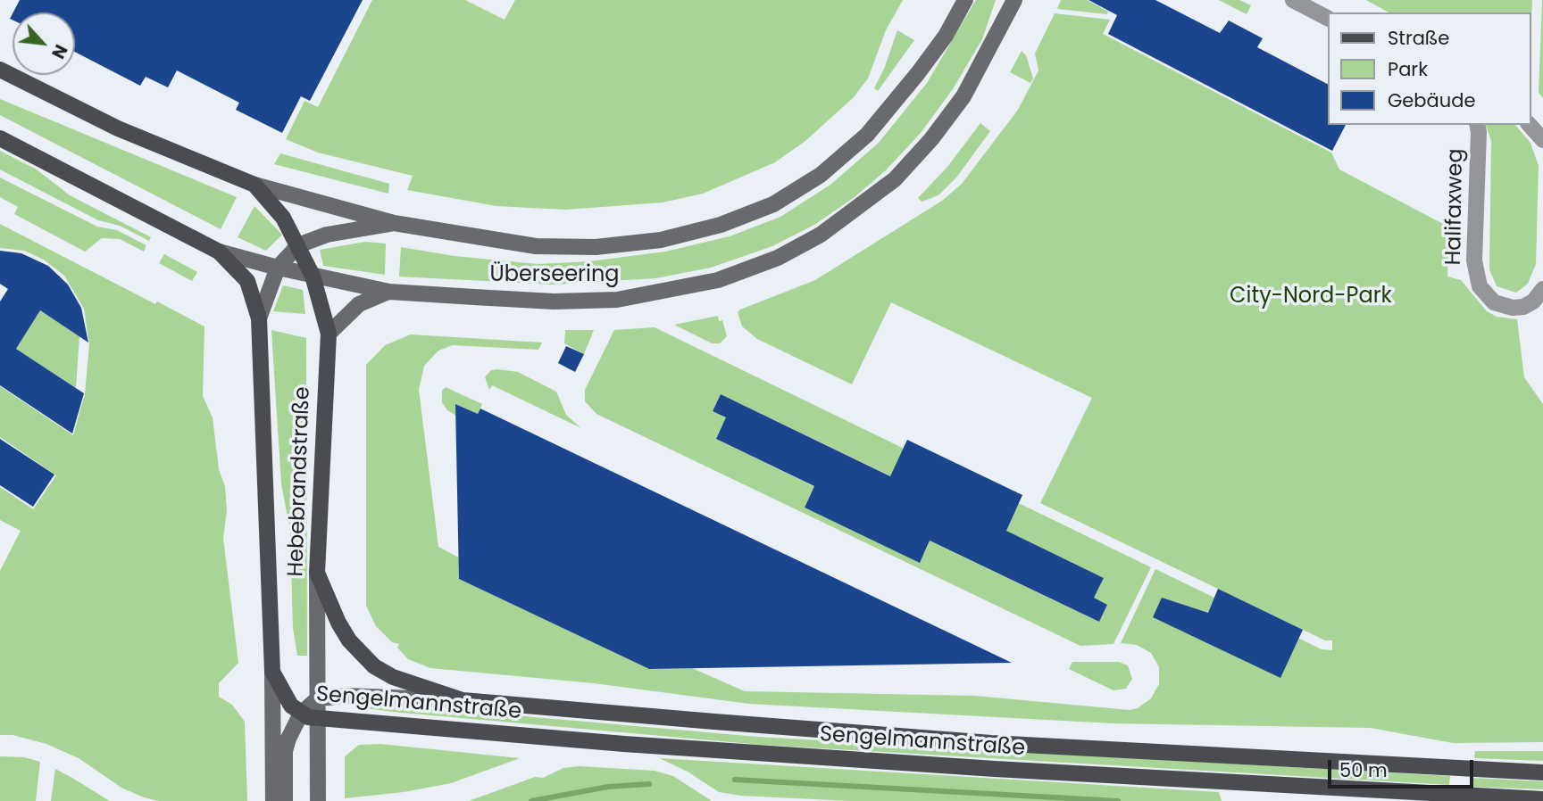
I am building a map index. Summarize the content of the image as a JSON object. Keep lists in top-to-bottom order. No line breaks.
{"streets":{"main road":["Überseering","Hebebrandstraße","Sengelmannstraße"],"street":["Halifaxweg"]},"crossings":[["Überseering","Hebebrandstraße"],["Hebebrandstraße","Sengelmannstraße"]],"parks":["City-Nord-Park"],"legend":["Straße","Park","Gebäude"],"scale_bar":"50 m","north":"bottom right"}
